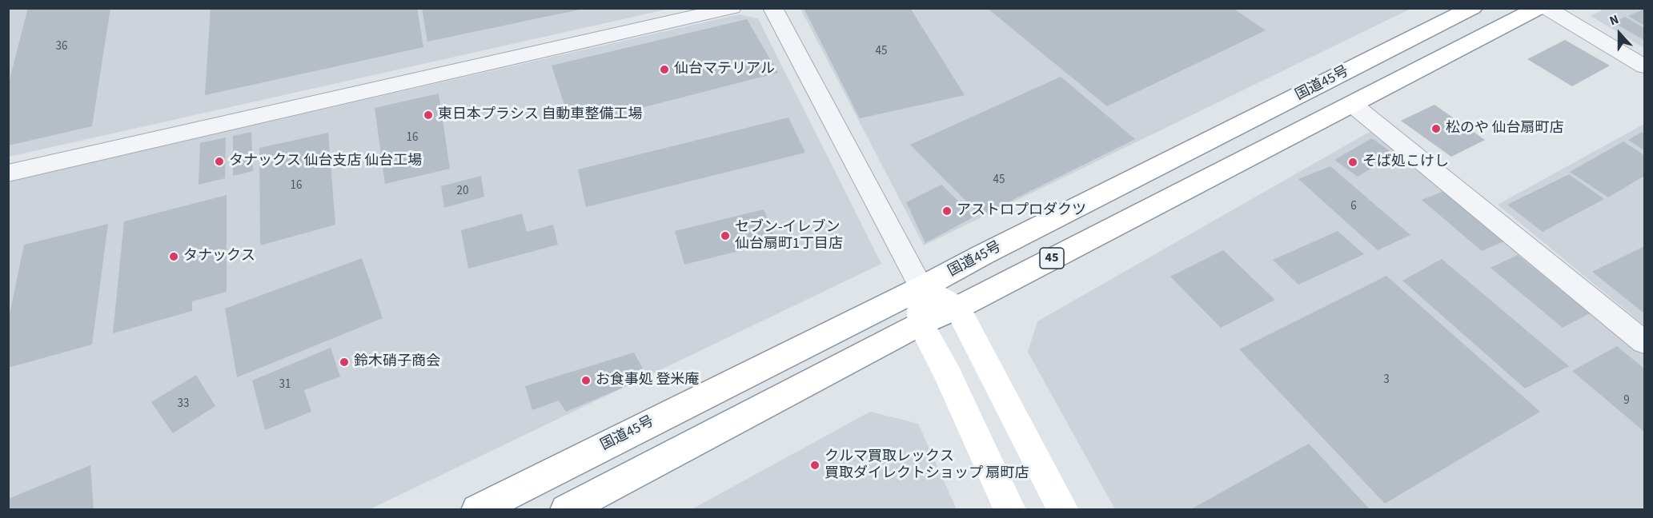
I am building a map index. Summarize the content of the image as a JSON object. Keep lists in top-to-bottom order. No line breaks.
{"streets":{"main road":["国道45号","45"]},"places":["仙台マテリアル","東日本プラシス 自動車整備工場","松のや 仙台扇町店","タナックス 仙台支店 仙台工場","そば処こけし","アストロプロダクツ","セブン-イレブン 仙台扇町1丁目店","タナックス","鈴木硝子商会","お食事処 登米庵","クルマ買取レックス 買取ダイレクトショップ 扇町店"],"house_numbers":["36","45","16","45","16","20","6","3","31","9","33"],"north":"top"}
